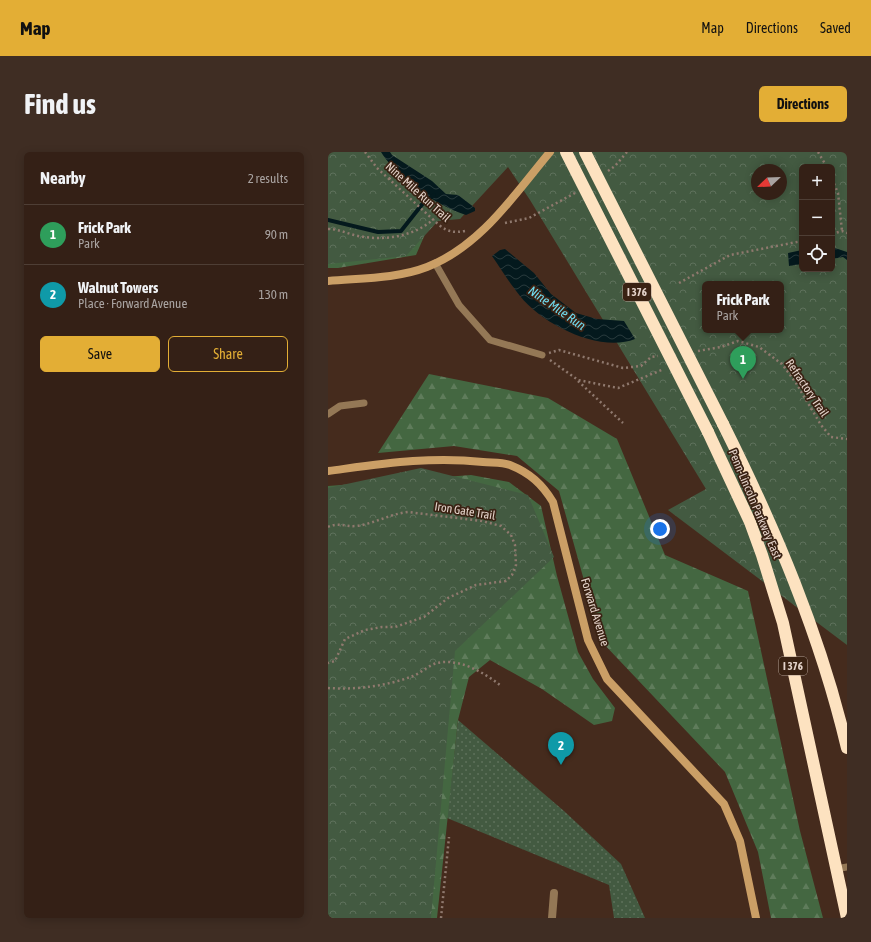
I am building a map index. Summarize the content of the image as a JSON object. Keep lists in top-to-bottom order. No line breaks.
{"streets":{"highway":["I 376","Penn-Lincoln Parkway East"],"main road":["Forward Avenue"],"path":["Nine Mile Run Trail","Refractory Trail","Iron Gate Trail"]},"water":["Nine Mile Run"],"north":"bottom left","page":{"header":"Map","nav":["Map","Directions","Saved"],"buttons":["Directions",["Save","Share"]],"title":"Find us","heading":["Nearby","2 results"],"map_buttons":["+","−"],"list":[{"mark":"1","name":"Frick Park","note":"Park","value":"90 m"},{"mark":"2","name":"Walnut Towers","note":"Place · Forward Avenue","value":"130 m"}],"popup":["Frick Park","Park"],"pins":["1","2"]}}
